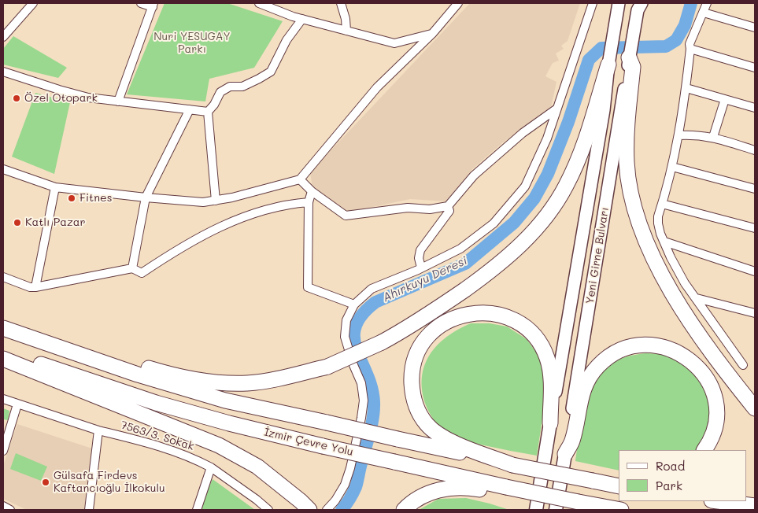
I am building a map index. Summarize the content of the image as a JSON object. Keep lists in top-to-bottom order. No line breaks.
{"streets":{"highway":["İzmir Çevre Yolu"],"main road":["Yeni Girne Bulvarı"],"street":["7563/3. Sokak"]},"water":["Ahırkuyu Deresi"],"parks":["Nuri YESUGAY Parkı"],"places":["Özel Otopark","Fitnes","Katlı Pazar","Gülsafa Firdevs Kaftancıoğlu İlkokulu"],"legend":["Road","Park"]}
